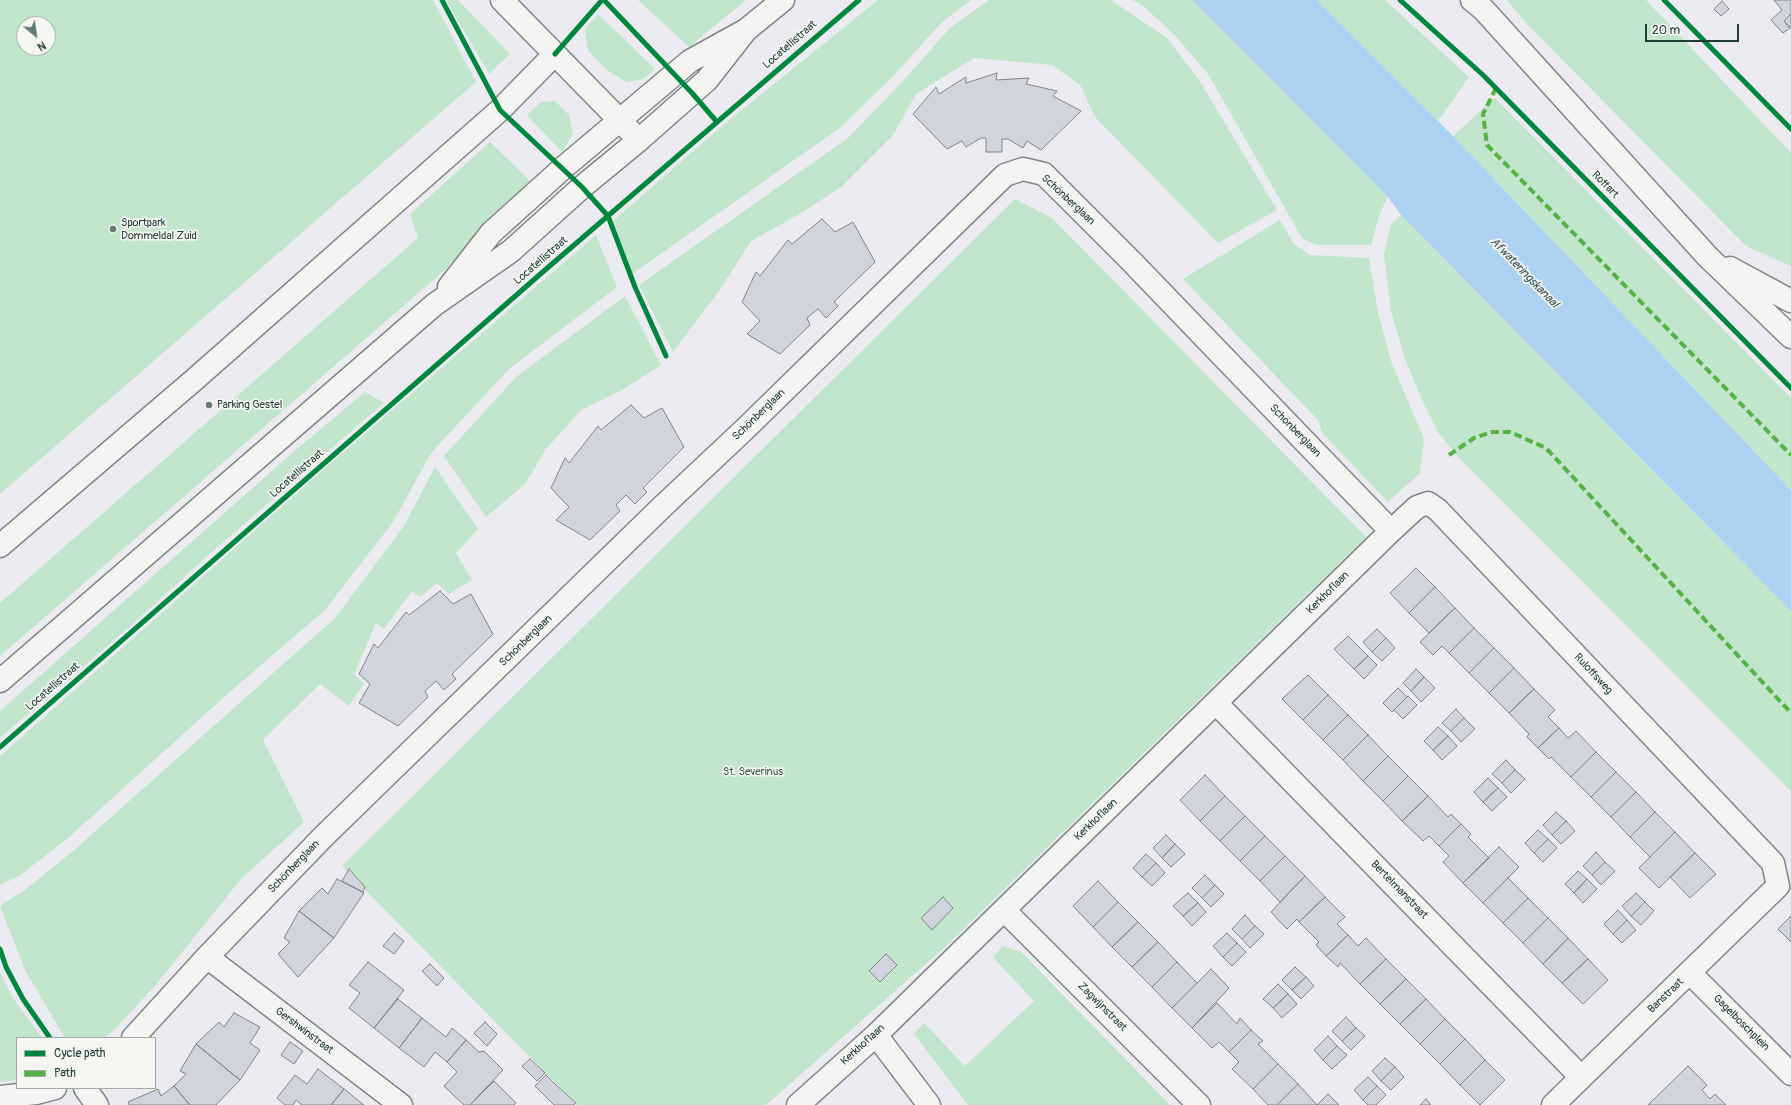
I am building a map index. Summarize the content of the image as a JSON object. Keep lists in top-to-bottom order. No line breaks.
{"streets":{"street":["Schönberglaan","Kerkhoflaan","Ruloffsweg","Bertelmanstraat","Banstraat","Zagwijnstraat","Gagelboschplein","Gershwinstraat"],"cycle path":["Locatellistraat","Roffart"]},"crossings":[["Schönberglaan","Kerkhoflaan"],["Schönberglaan","Ruloffsweg"],["Schönberglaan","Gershwinstraat"],["Kerkhoflaan","Ruloffsweg"],["Kerkhoflaan","Bertelmanstraat"],["Kerkhoflaan","Zagwijnstraat"],["Ruloffsweg","Banstraat"],["Bertelmanstraat","Banstraat"],["Banstraat","Gagelboschplein"]],"water":["Afwateringskanaal"],"parks":["St. Severinus"],"places":["Sportpark Dommeldal Zuid","Parking Gestel"],"legend":["Cycle path","Path"],"scale_bar":"20 m","north":"bottom right"}
